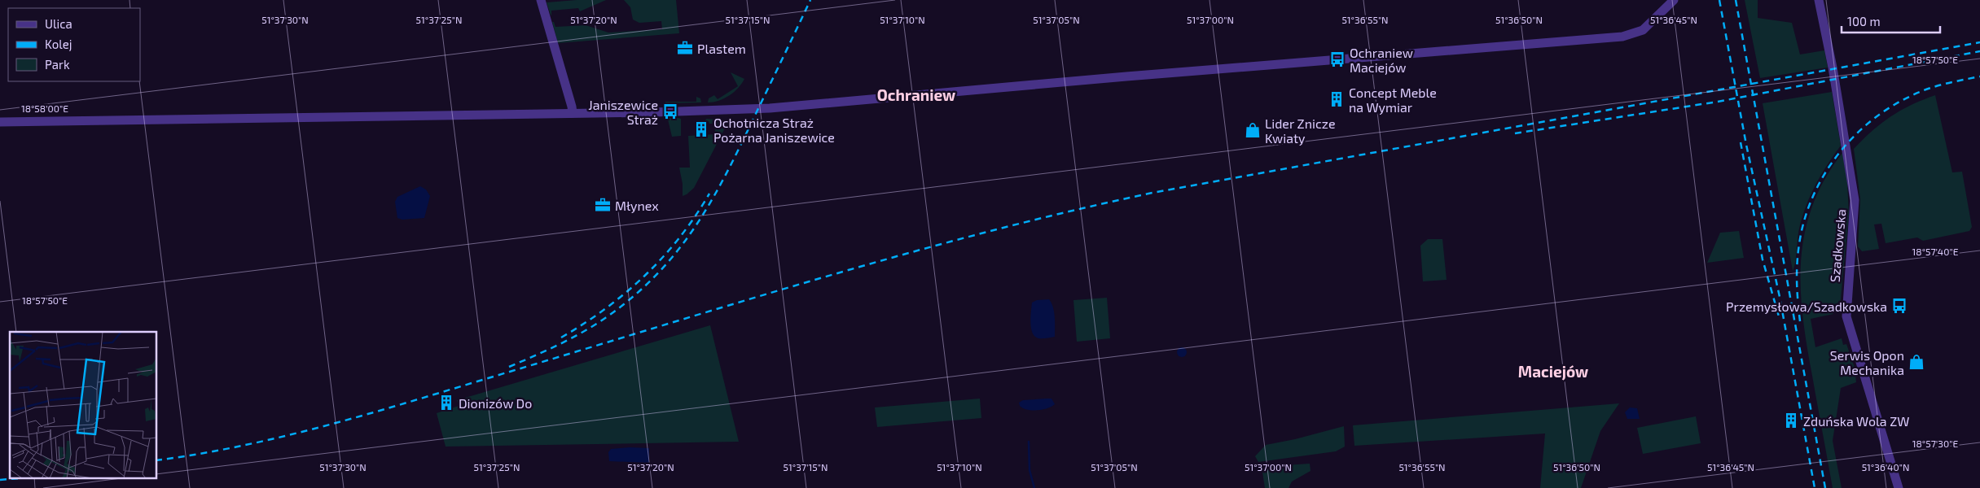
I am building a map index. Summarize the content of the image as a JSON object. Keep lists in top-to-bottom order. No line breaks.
{"streets":{"street":["Szadkowska"]},"districts":["Ochraniew","Maciejów"],"places":{"office":["Plastem","Młynex"],"bus stop":["Ochraniew Maciejów","Janiszewice Straż","Przemysłowa/Szadkowska"],"building":["Concept Meble na Wymiar","Ochotnicza Straż Pożarna Janiszewice","Dionizów Do","Zduńska Wola ZW"],"shop":["Lider Znicze Kwiaty","Serwis Opon Mechanika"]},"legend":["Ulica","Kolej","Park"],"scale_bar":"100 m","coordinates":["51°37'30\"N","51°37'25\"N","51°37'20\"N","51°37'15\"N","51°37'10\"N","51°37'05\"N","51°37'00\"N","51°36'55\"N","51°36'50\"N","51°36'45\"N","18°57'50\"E","18°58'00\"E","18°57'40\"E","18°57'30\"E","51°36'40\"N"]}
